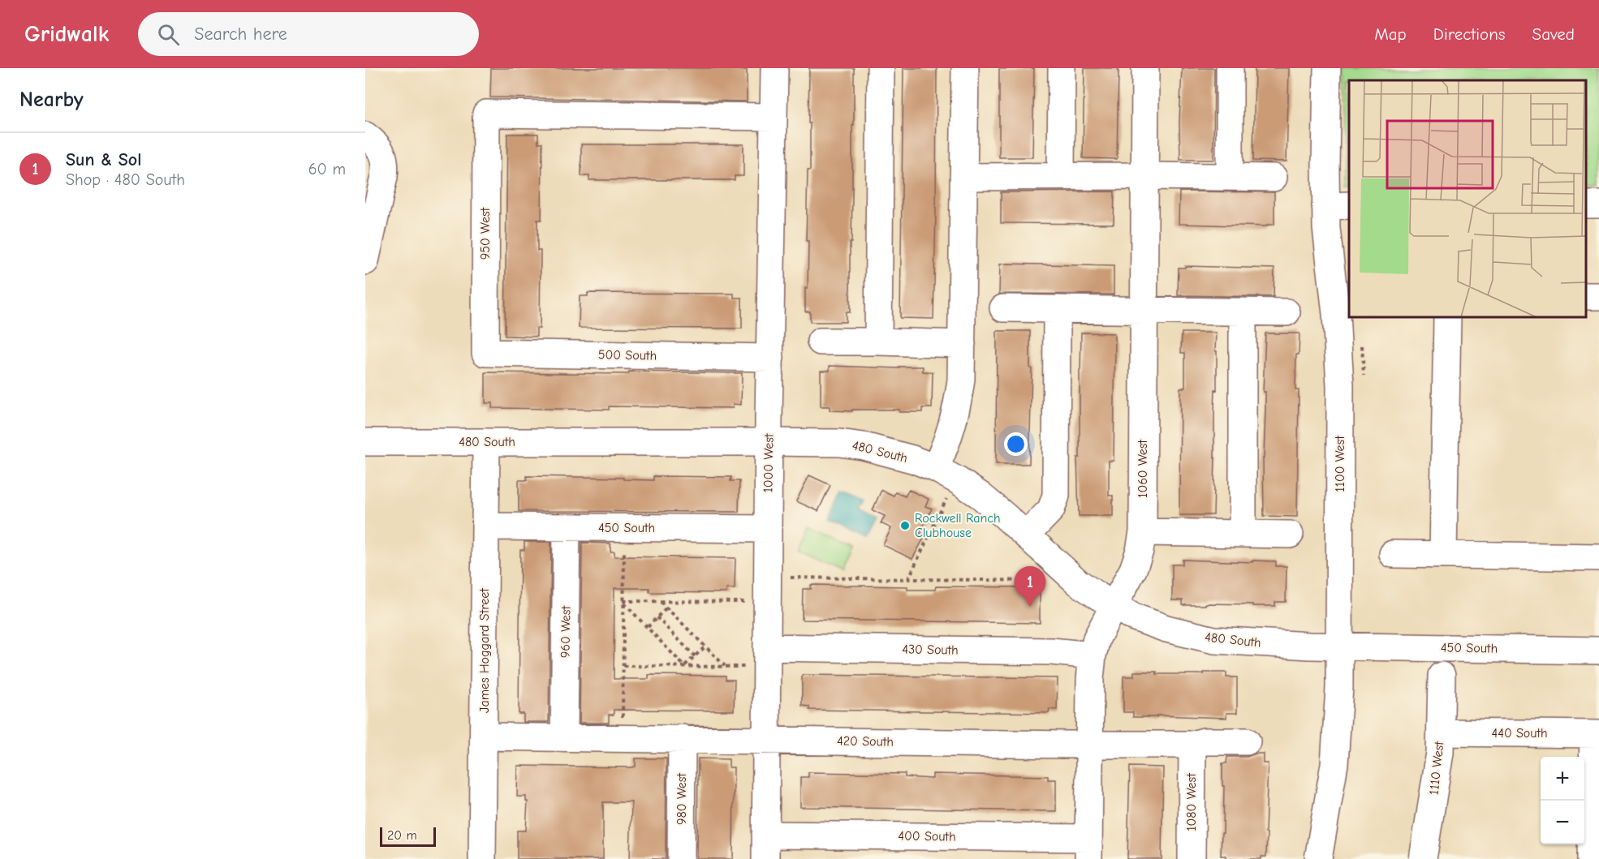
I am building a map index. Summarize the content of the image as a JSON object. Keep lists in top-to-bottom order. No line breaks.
{"streets":{"street":["950 West","500 South","480 South","1000 West","1100 West","1060 West","450 South","960 West","430 South","James Hoggard Street","440 South","420 South","1110 West","980 West","1080 West","400 South"]},"crossings":[["950 West","500 South"],["950 West","1000 West"],["500 South","1000 West"],["480 South","1000 West"],["480 South","1100 West"],["480 South","1060 West"],["480 South","450 South"],["480 South","James Hoggard Street"],["1000 West","450 South"],["1000 West","430 South"],["1000 West","420 South"],["1000 West","400 South"],["1100 West","450 South"],["1060 West","430 South"],["1060 West","420 South"],["1060 West","400 South"],["450 South","960 West"],["450 South","James Hoggard Street"],["960 West","420 South"],["James Hoggard Street","420 South"],["440 South","1110 West"],["420 South","980 West"],["420 South","1080 West"]],"places":["Rockwell Ranch Clubhouse"],"scale_bar":"20 m","page":{"header":"Gridwalk","search":"Search here","nav":["Map","Directions","Saved"],"heading":"Nearby","list":[{"mark":"1","name":"Sun & Sol","note":"Shop · 480 South","value":"60 m"}],"pins":"1","map_buttons":["+","−"],"scale":"20 m"}}
